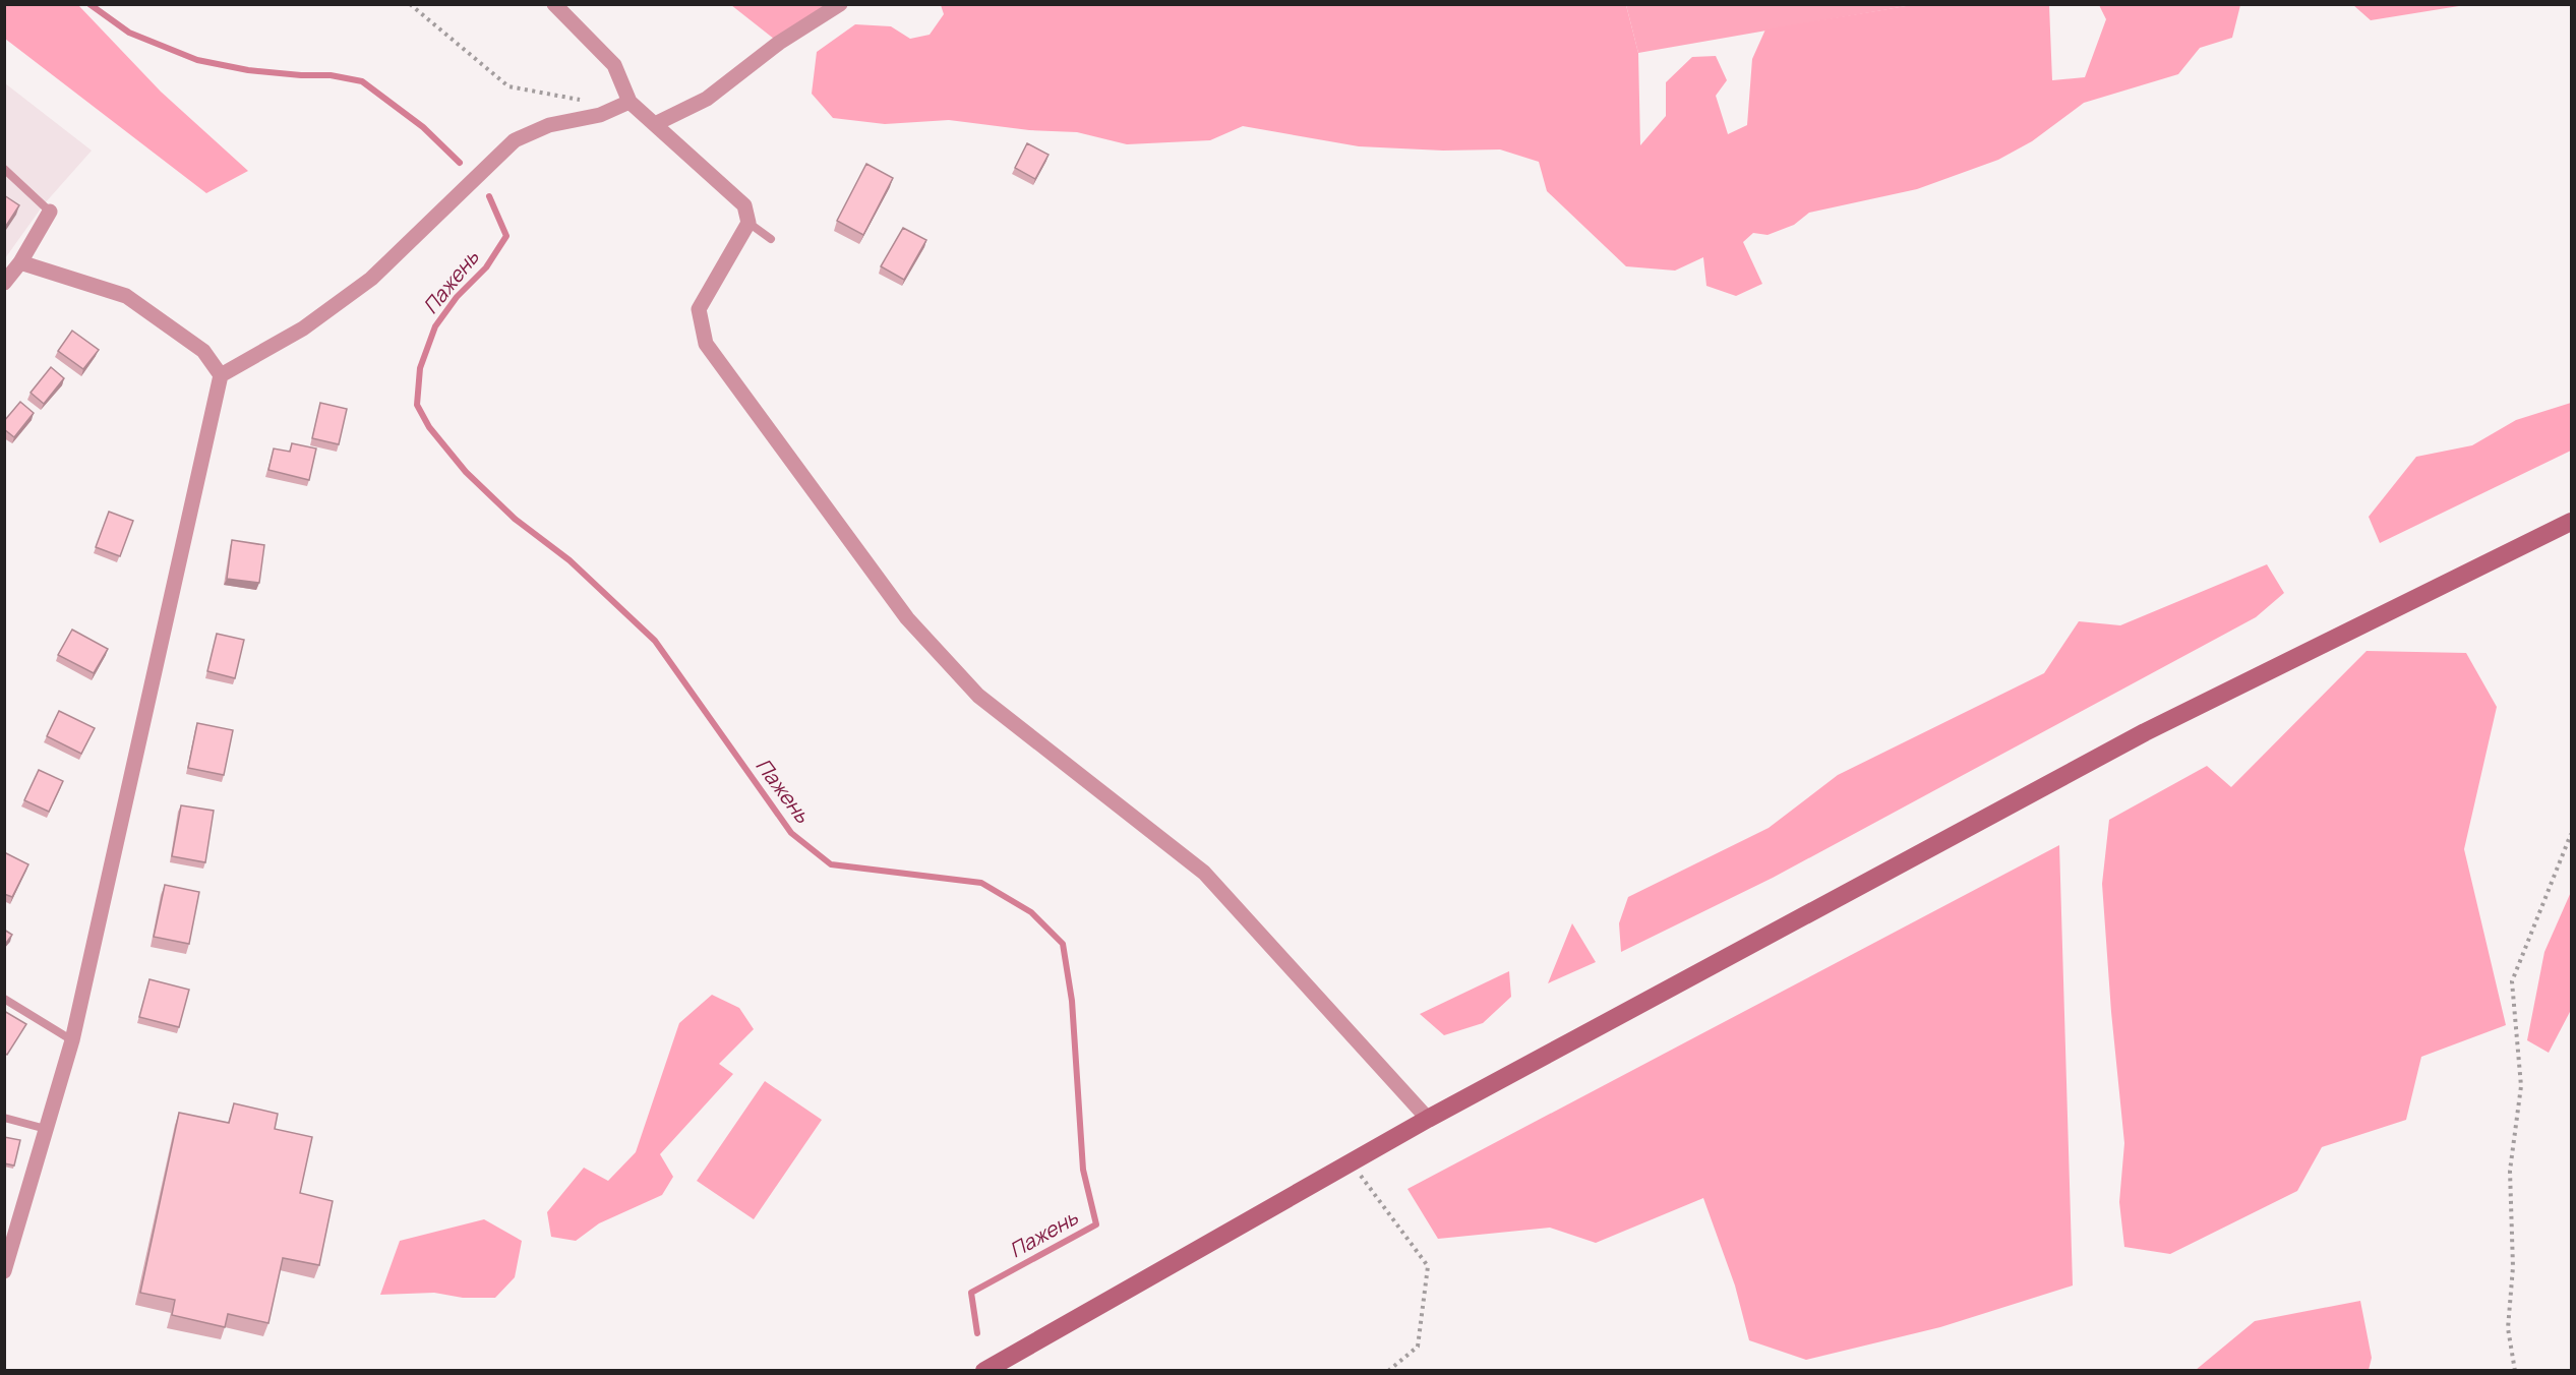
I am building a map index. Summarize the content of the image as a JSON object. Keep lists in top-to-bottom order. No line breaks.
{"water":["Пажень"]}
